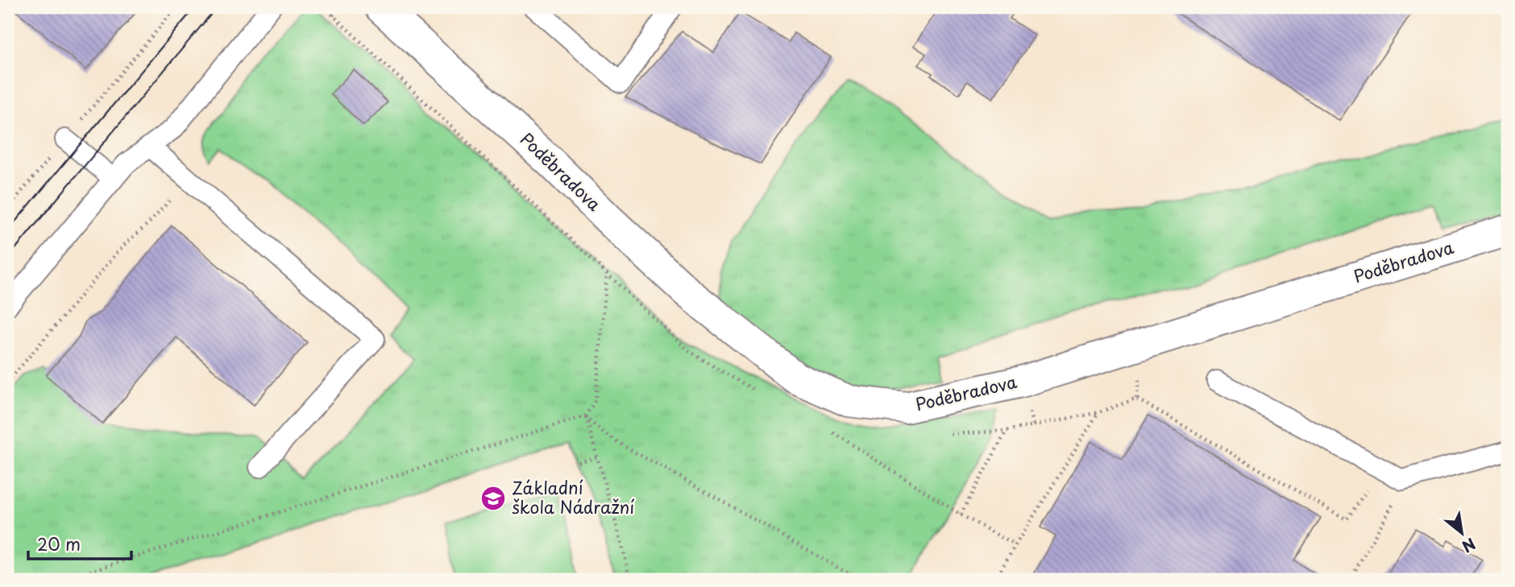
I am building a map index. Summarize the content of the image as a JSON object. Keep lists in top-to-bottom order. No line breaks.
{"streets":{"street":["Poděbradova"]},"places":{"school or university":["Základní škola Nádražní"]},"scale_bar":"20 m","north":"bottom right"}
